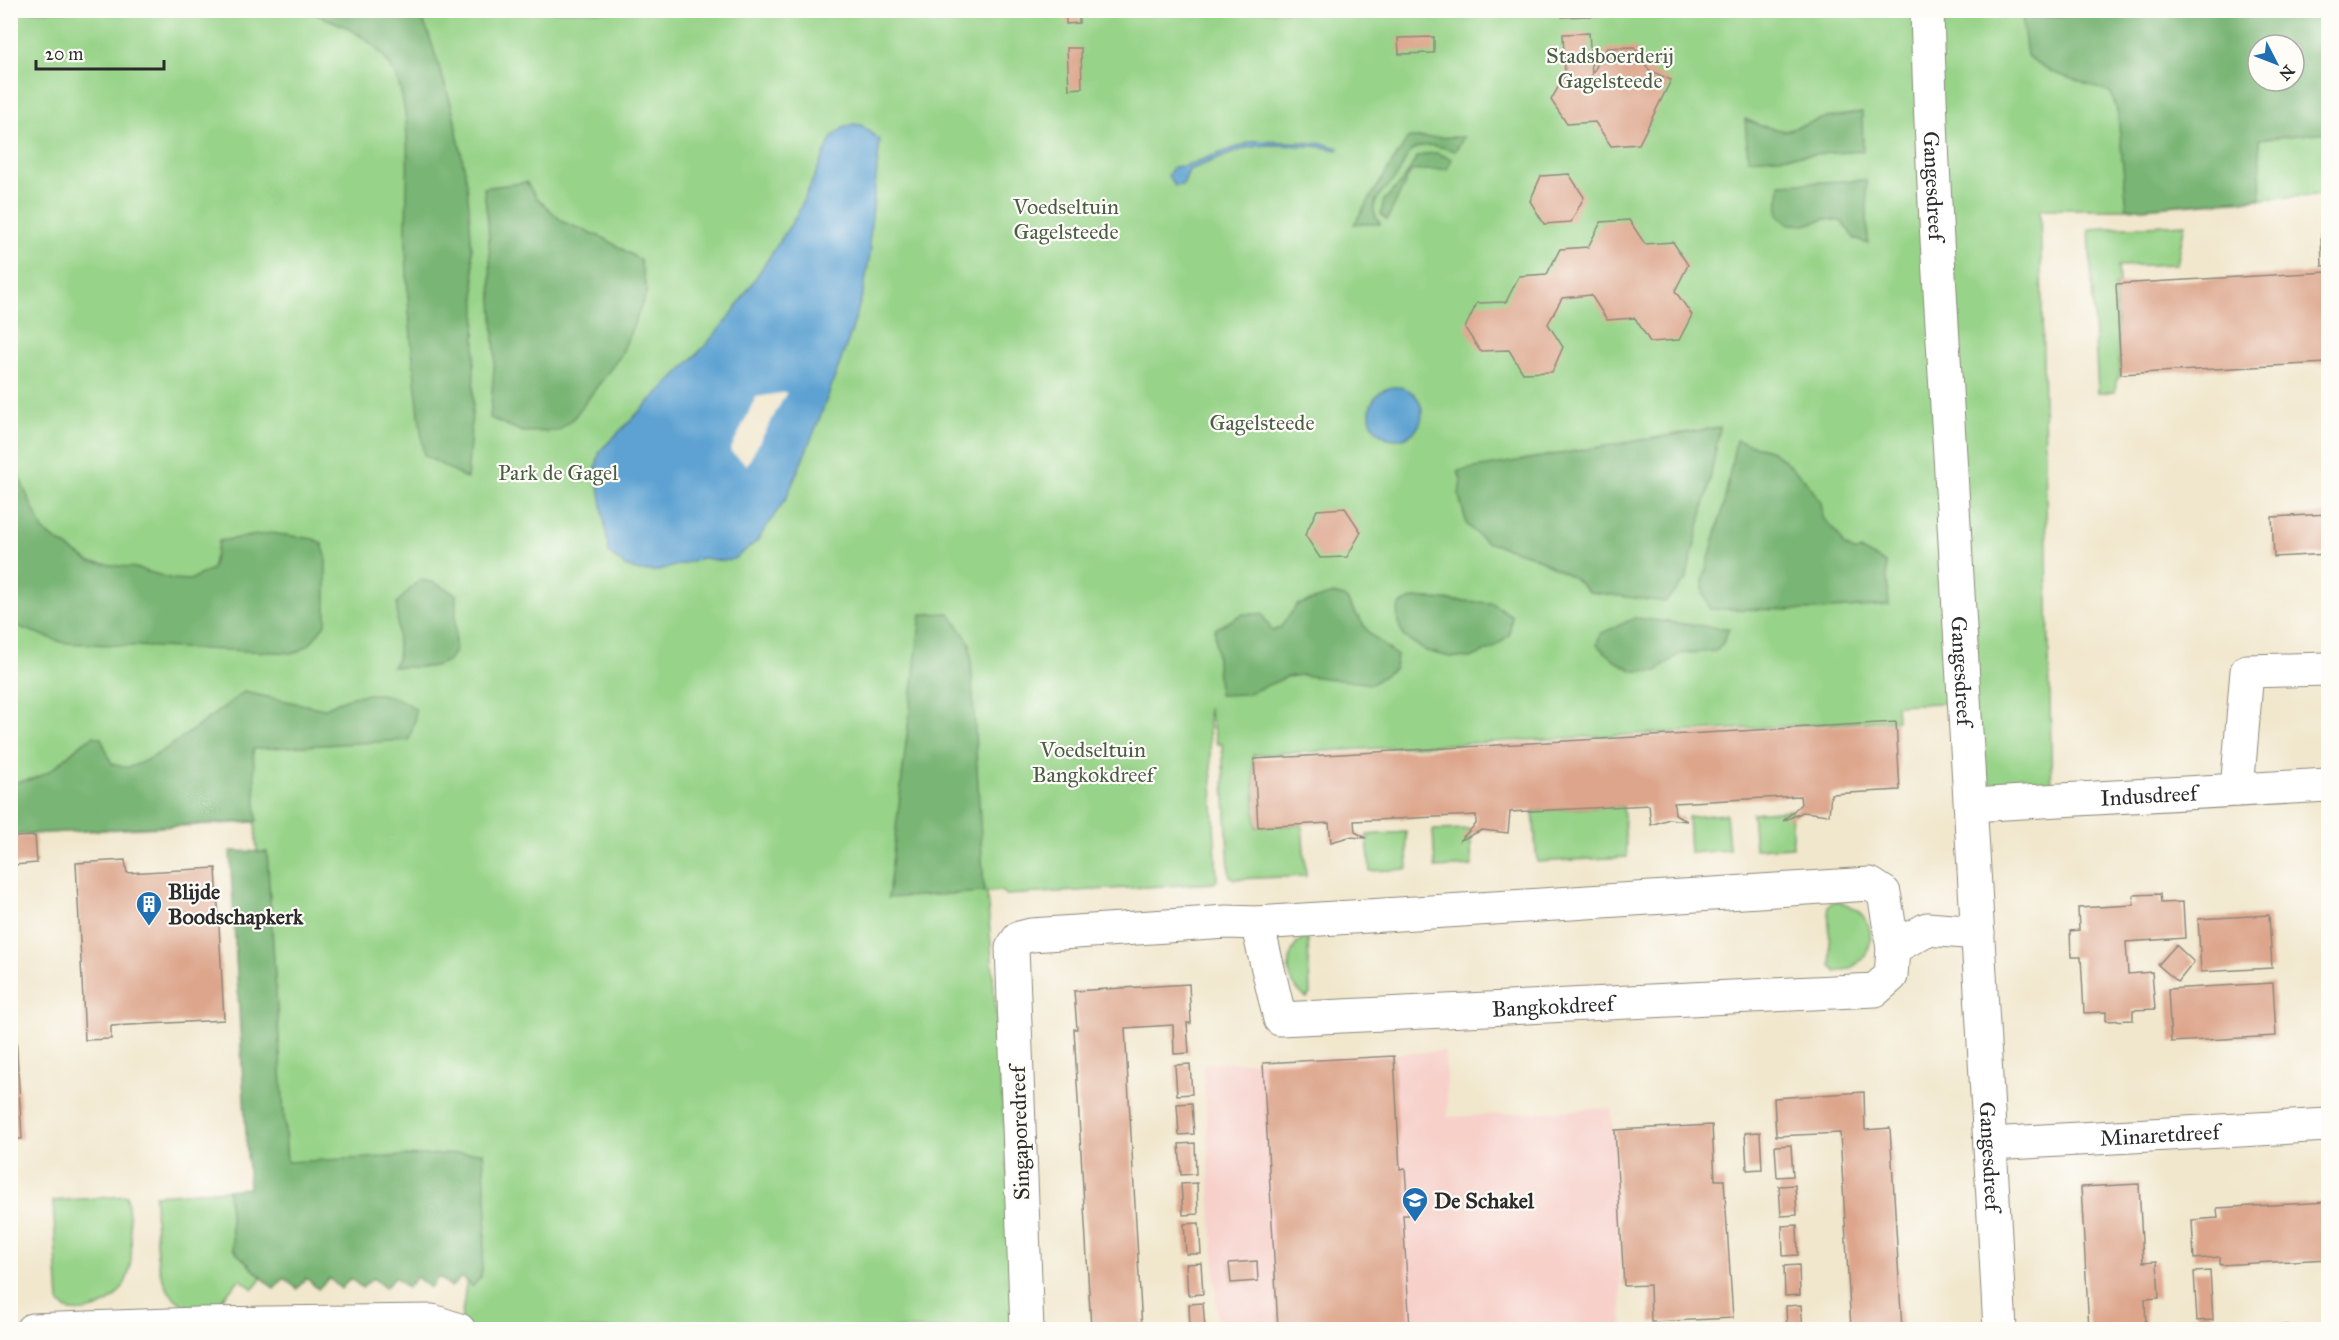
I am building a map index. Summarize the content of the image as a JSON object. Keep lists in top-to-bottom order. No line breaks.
{"streets":{"street":["Gangesdreef","Indusdreef","Bangkokdreef","Singaporedreef","Minaretdreef"]},"crossings":[["Gangesdreef","Indusdreef"],["Gangesdreef","Minaretdreef"],["Bangkokdreef","Singaporedreef"]],"parks":["Stadsboerderij Gagelsteede","Voedseltuin Gagelsteede","Gagelsteede","Park de Gagel","Voedseltuin Bangkokdreef"],"places":{"building":["Blijde Boodschapkerk"],"school or university":["De Schakel"]},"scale_bar":"20 m","north":"bottom right"}
